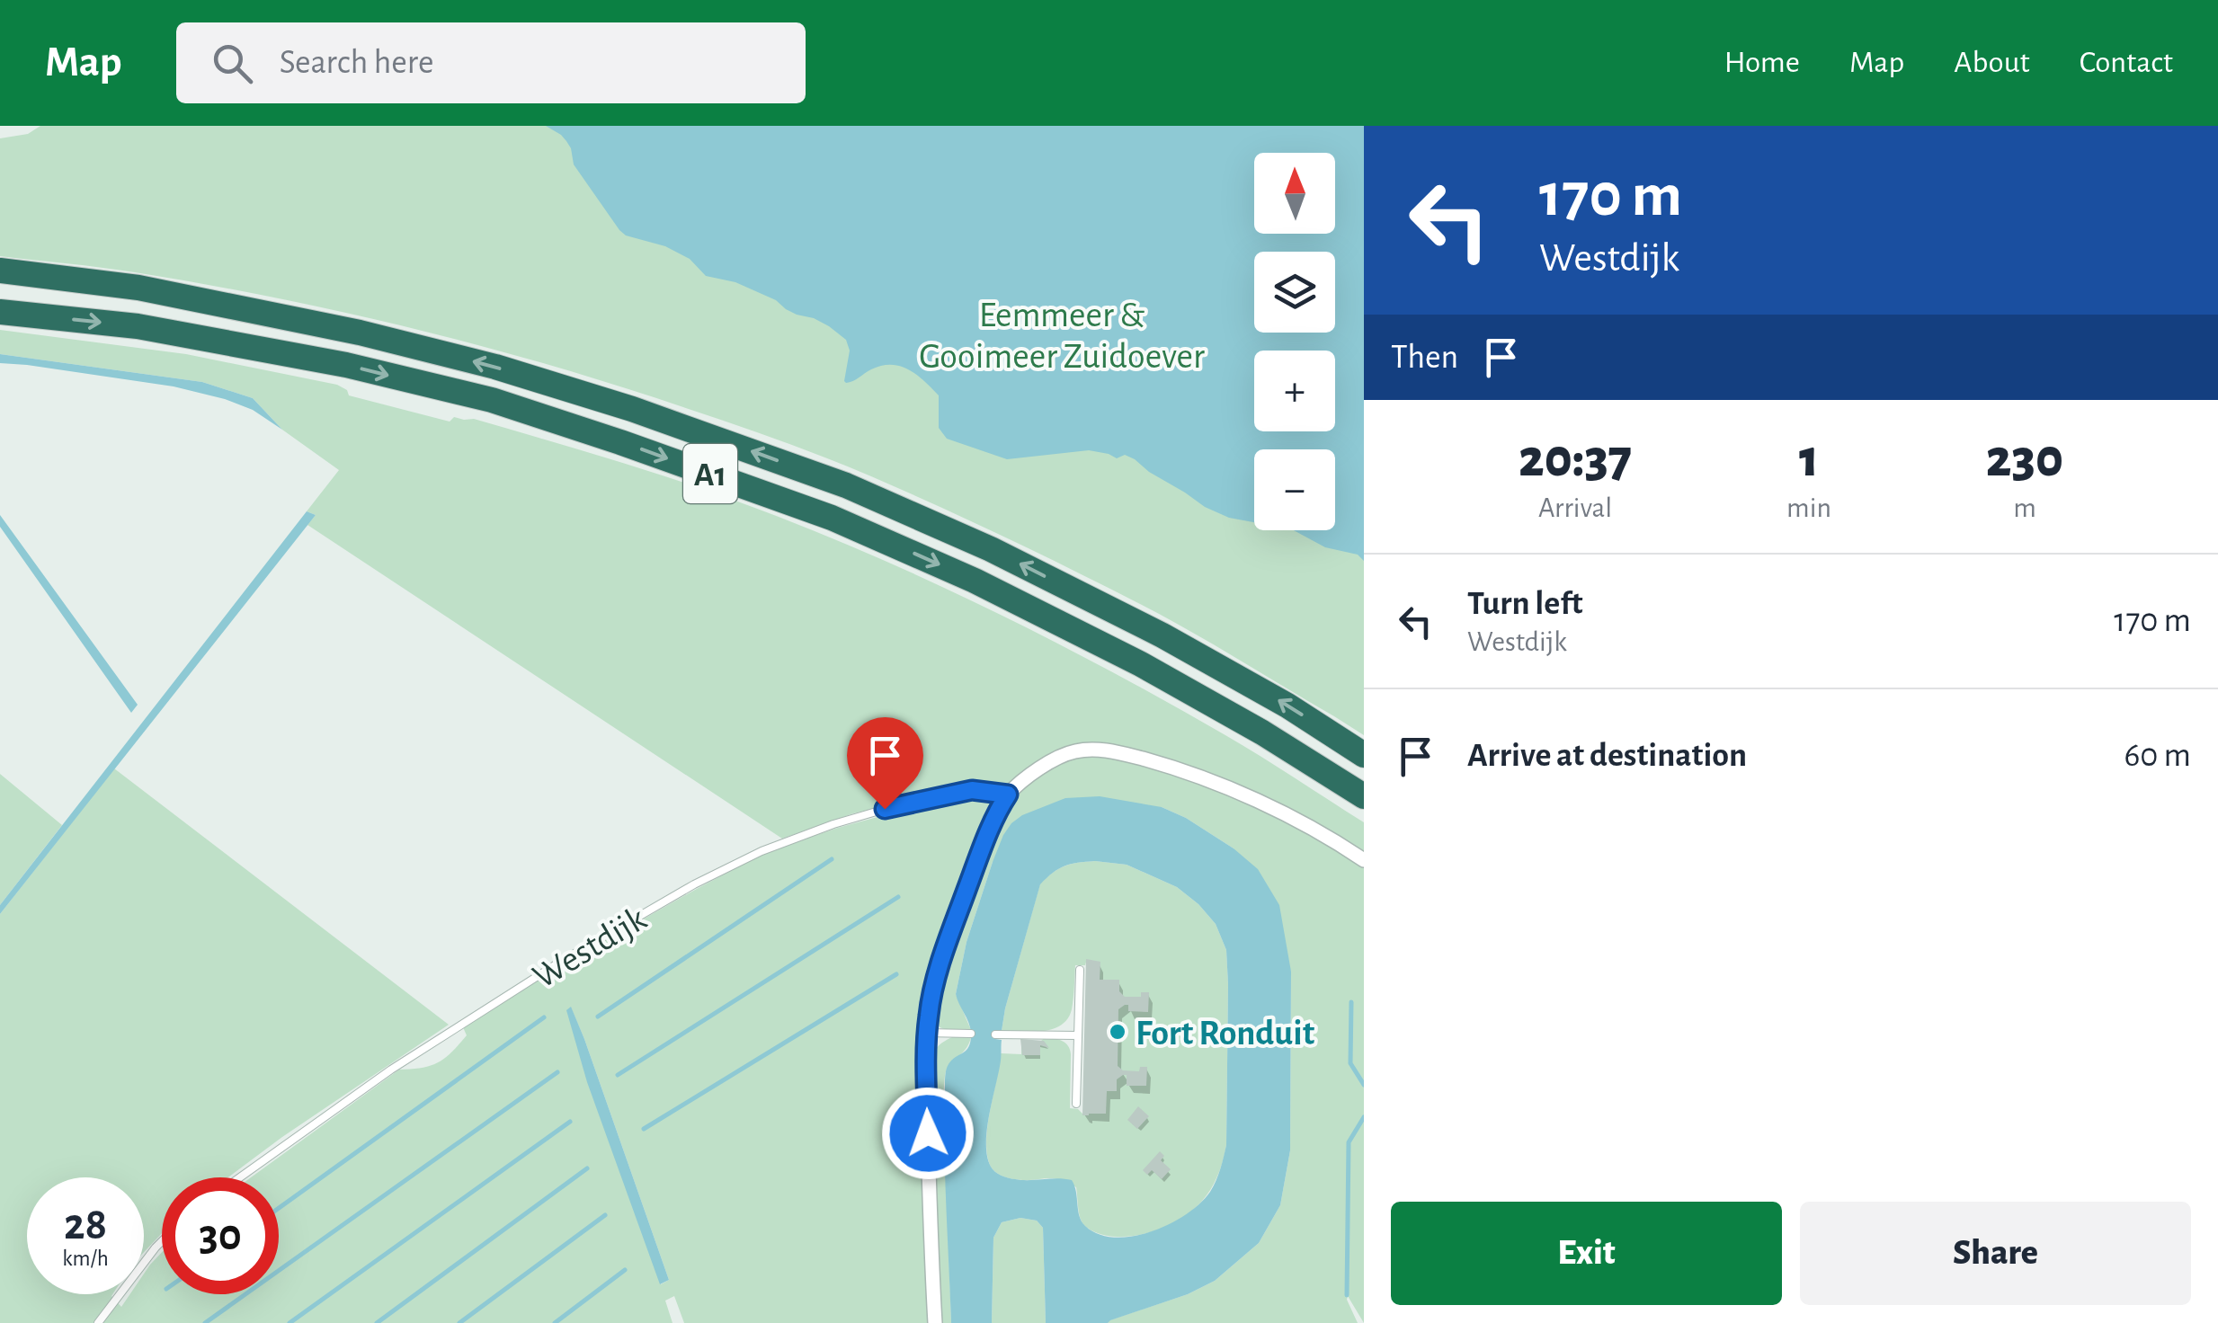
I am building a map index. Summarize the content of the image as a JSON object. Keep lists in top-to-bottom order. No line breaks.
{"streets":{"highway":["A1"],"lane":["Westdijk"]},"parks":["Eemmeer & Gooimeer Zuidoever"],"places":["Fort Ronduit"],"north":"top","page":{"header":"Map","search":"Search here","nav":["Home","Map","About","Contact"],"turn":["170 m","Westdijk"],"map_buttons":["+","−"],"then":"Then","eta":["20:37","Arrival","1","min","230","m"],"list":[{"name":"Turn left","note":"Westdijk","value":"170 m"},{"name":"Arrive at destination","value":"60 m"}],"speed":"28 km/h","limit":"30","buttons":["Exit","Share"]}}
